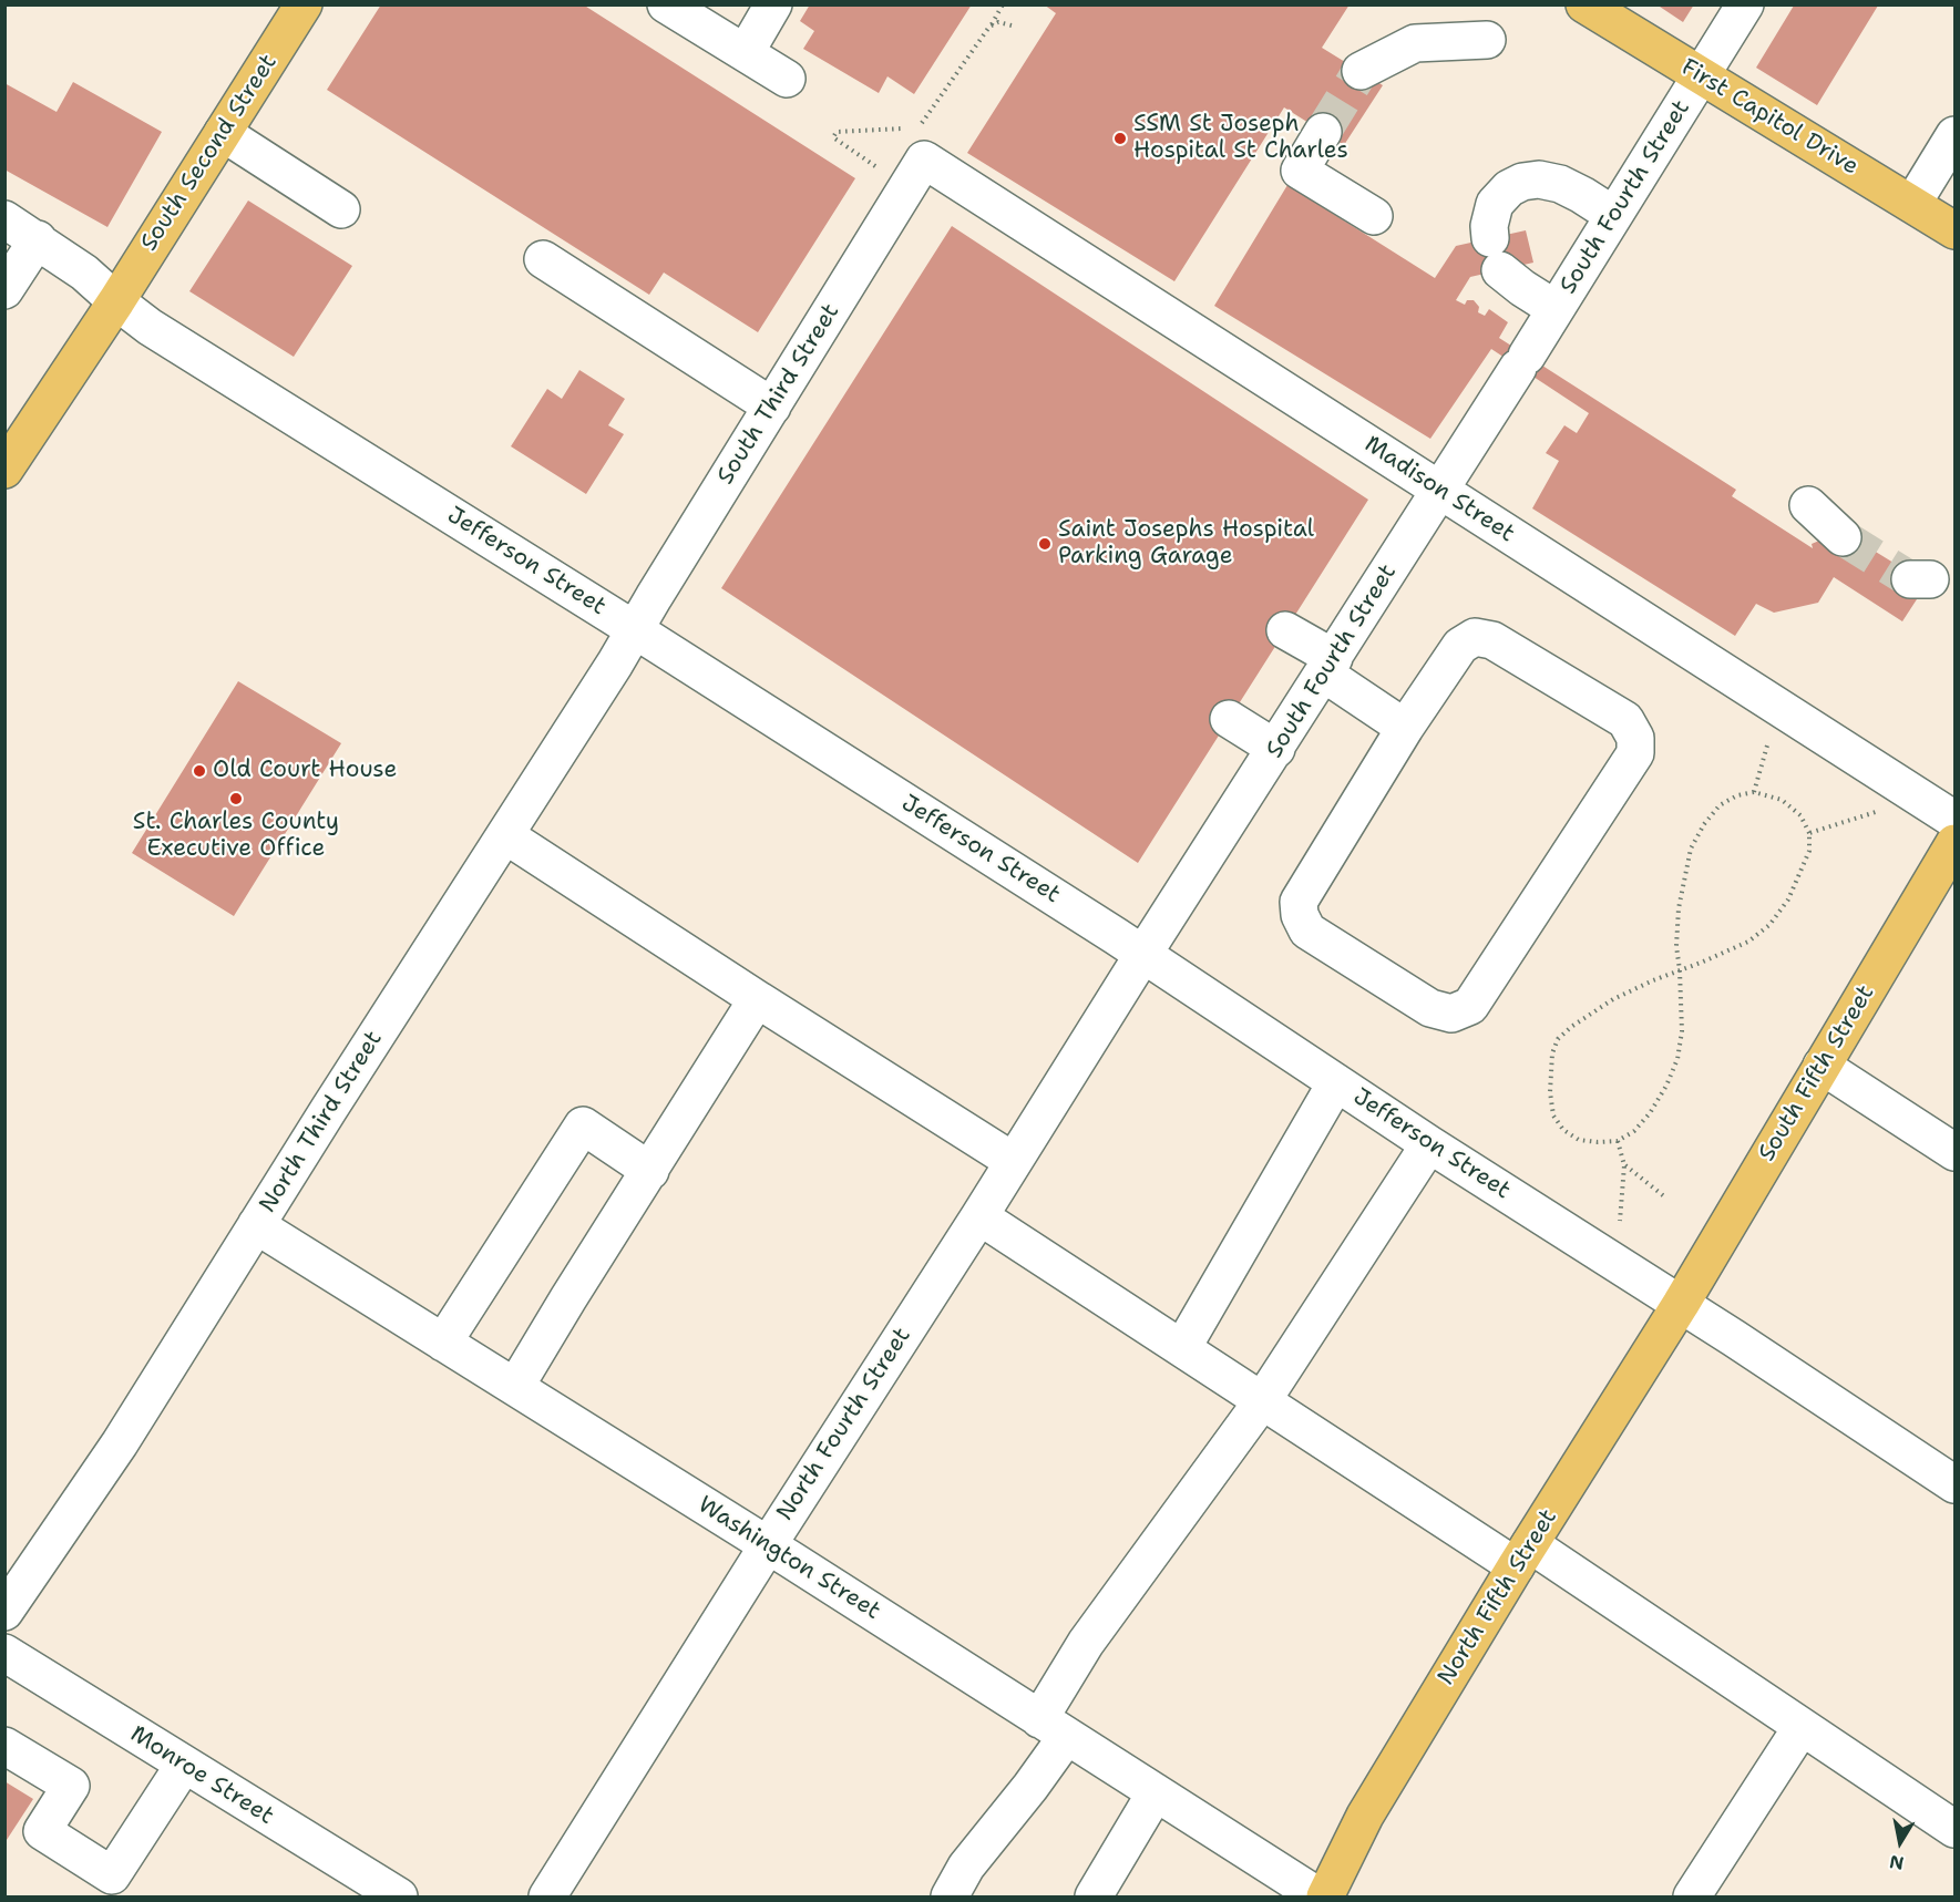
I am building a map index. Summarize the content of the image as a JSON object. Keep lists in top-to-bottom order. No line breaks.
{"streets":{"main road":["First Capitol Drive","South Second Street","South Fifth Street","North Fifth Street"],"street":["South Fourth Street","South Third Street","Madison Street","Jefferson Street","North Third Street","North Fourth Street","Washington Street","Monroe Street"]},"crossings":[["First Capitol Drive","South Fourth Street"],["South Second Street","Jefferson Street"],["South Fourth Street","Madison Street"],["South Fourth Street","Jefferson Street"],["South Fourth Street","North Fourth Street"],["South Third Street","Madison Street"],["South Third Street","Jefferson Street"],["South Third Street","North Third Street"],["Jefferson Street","South Fifth Street"],["Jefferson Street","North Third Street"],["Jefferson Street","North Fourth Street"],["Jefferson Street","North Fifth Street"],["South Fifth Street","North Fifth Street"],["North Third Street","Washington Street"],["North Fourth Street","Washington Street"]],"places":["SSM St Joseph Hospital St Charles","Saint Josephs Hospital Parking Garage","Old Court House","St. Charles County Executive Office"],"north":"bottom"}
